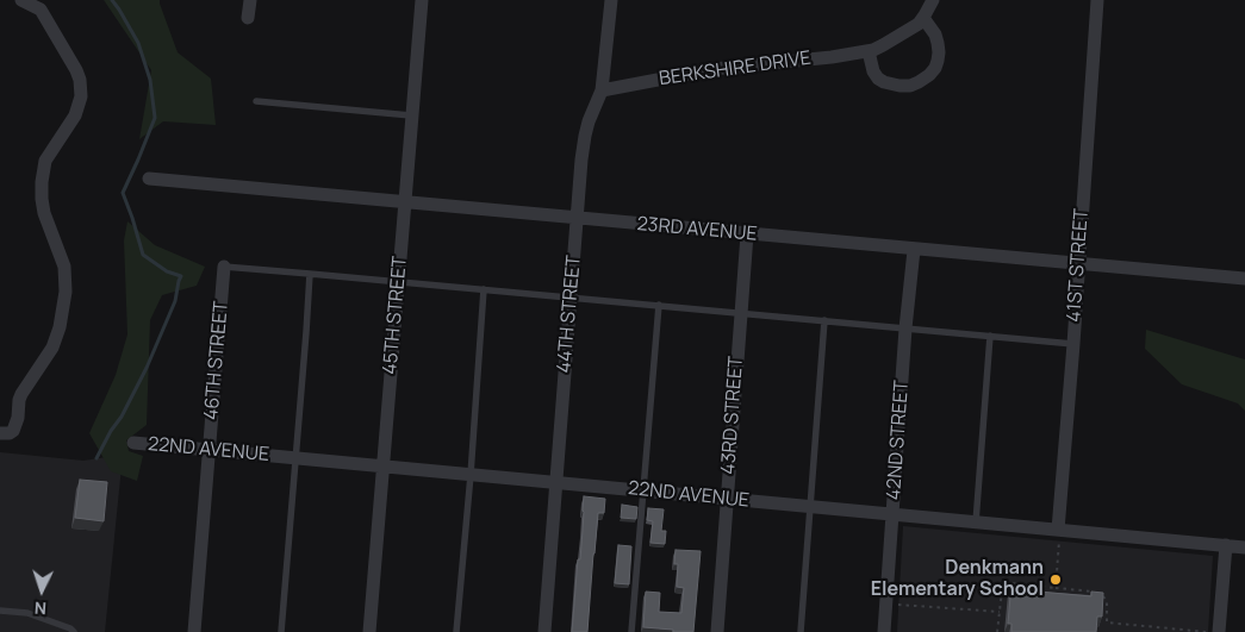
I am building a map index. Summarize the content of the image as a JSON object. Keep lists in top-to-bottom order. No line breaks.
{"streets":{"street":["BERKSHIRE DRIVE","23RD AVENUE","41ST STREET","44TH STREET","45TH STREET","46TH STREET","43RD STREET","42ND STREET","22ND AVENUE"]},"crossings":[["BERKSHIRE DRIVE","44TH STREET"],["23RD AVENUE","41ST STREET"],["23RD AVENUE","44TH STREET"],["23RD AVENUE","45TH STREET"],["23RD AVENUE","43RD STREET"],["23RD AVENUE","42ND STREET"],["41ST STREET","22ND AVENUE"],["44TH STREET","22ND AVENUE"],["45TH STREET","22ND AVENUE"],["46TH STREET","22ND AVENUE"],["43RD STREET","22ND AVENUE"],["42ND STREET","22ND AVENUE"]],"places":["Denkmann Elementary School"],"north":"bottom"}
